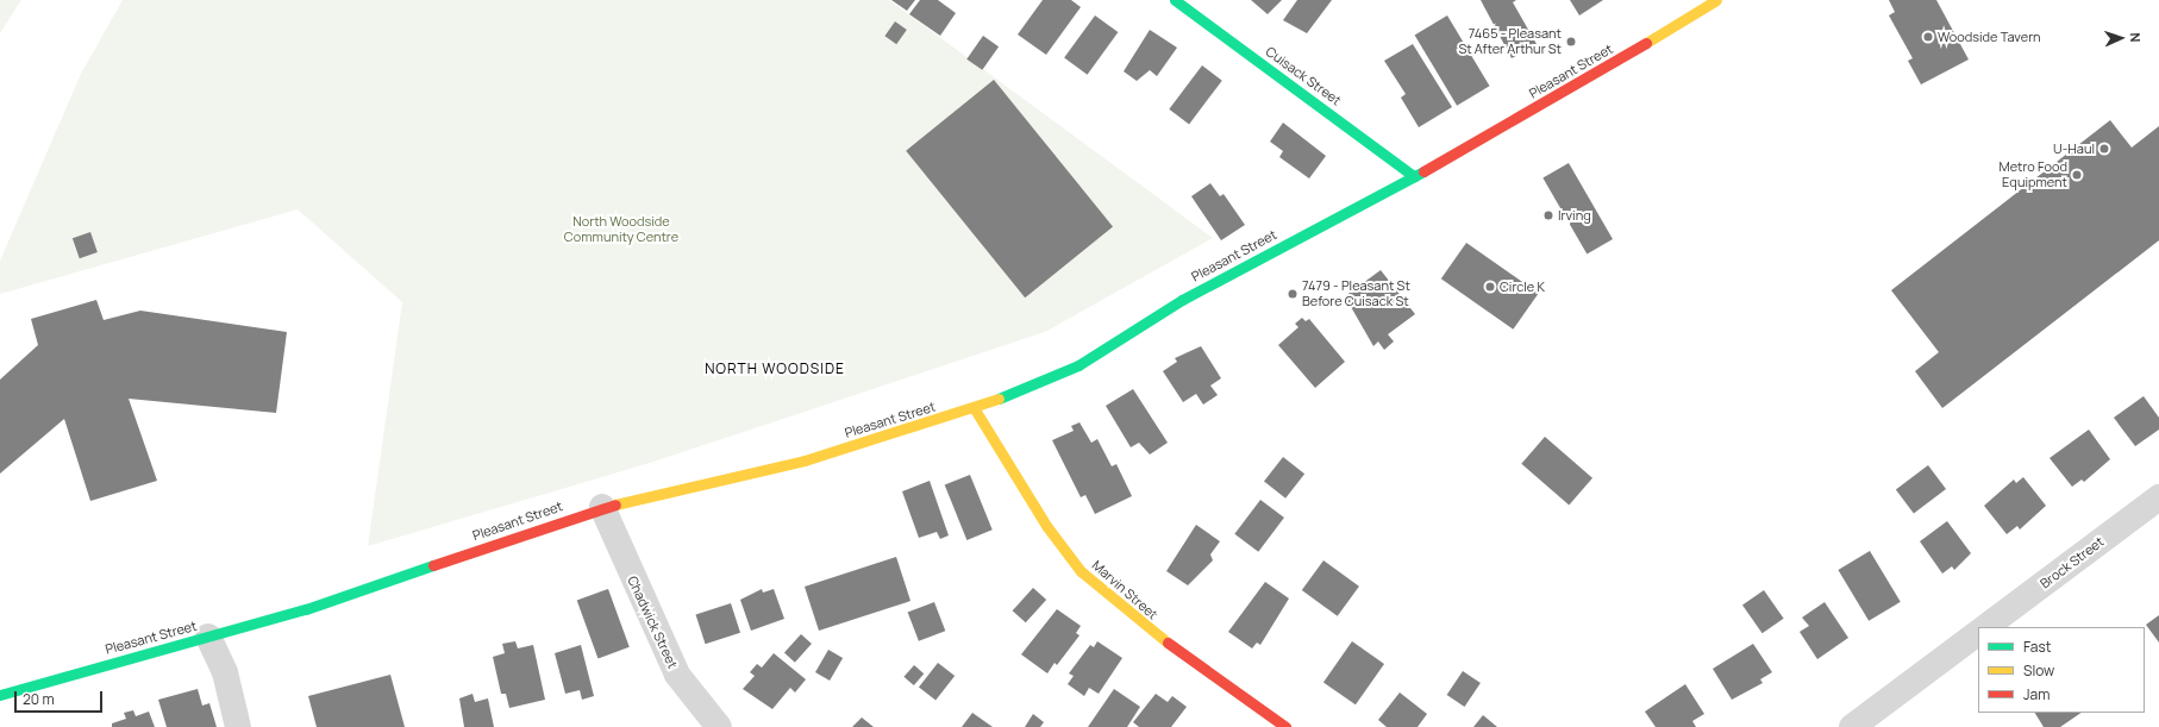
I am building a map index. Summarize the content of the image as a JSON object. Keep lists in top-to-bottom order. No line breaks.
{"streets":{"main road":["Pleasant Street","Cuisack Street","Marvin Street"],"street":["Brock Street","Chadwick Street"]},"crossings":[["Pleasant Street","Cuisack Street"],["Pleasant Street","Marvin Street"],["Pleasant Street","Chadwick Street"]],"districts":["NORTH WOODSIDE"],"parks":["North Woodside Community Centre"],"places":["Woodside Tavern","7465 - Pleasant St After Arthur St","U-Haul","Metro Food Equipment","Irving","Circle K","7479 - Pleasant St Before Cuisack St"],"legend":["Fast","Slow","Jam"],"scale_bar":"20 m","north":"right"}
